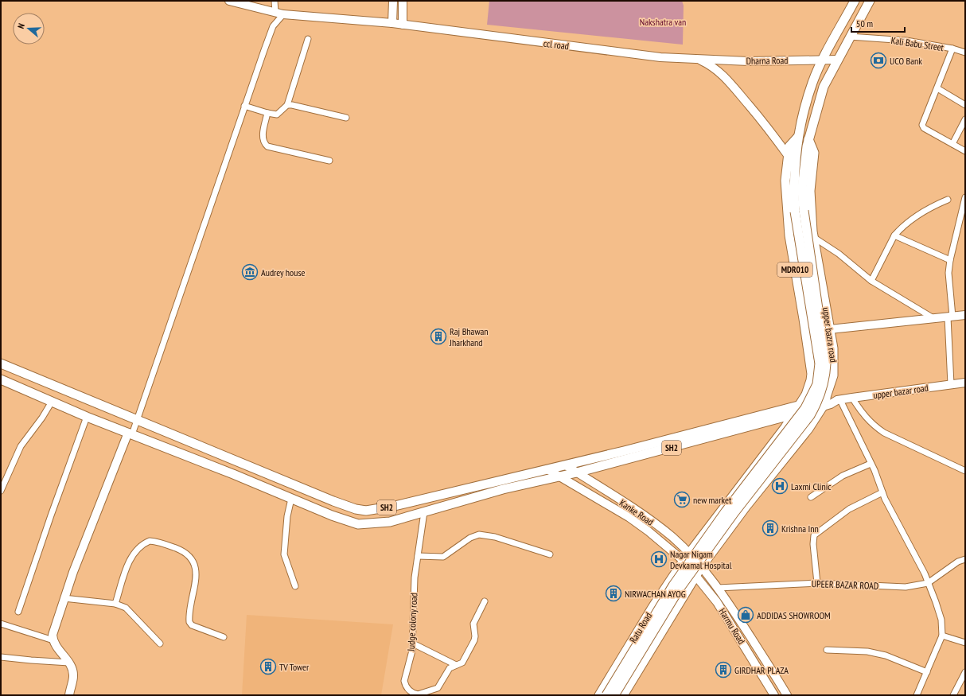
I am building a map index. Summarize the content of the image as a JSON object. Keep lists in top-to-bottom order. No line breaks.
{"streets":{"main road":["MDR010","upper bazra road","upper bazar road","SH2","Ratu Road"],"street":["Kali Babu Street","ccl road","Dharna Road","Kanke Road","UPEER BAZAR ROAD","Judge colony road","Harmu Road"]},"crossings":[["ccl road","Dharna Road"],["ccl road","MDR010"],["MDR010","upper bazar road"],["MDR010","SH2"],["MDR010","Kanke Road"],["MDR010","Harmu Road"],["MDR010","Ratu Road"],["upper bazra road","upper bazar road"],["upper bazra road","Kanke Road"],["upper bazra road","Harmu Road"],["upper bazra road","Ratu Road"],["upper bazar road","SH2"],["SH2","Kanke Road"],["SH2","Judge colony road"],["Kanke Road","Harmu Road"],["Kanke Road","Ratu Road"],["UPEER BAZAR ROAD","Harmu Road"],["Harmu Road","Ratu Road"]],"parks":["Nakshatra van"],"places":{"bank":["UCO Bank"],"museum":["Audrey house"],"building":["Raj Bhawan Jharkhand","Krishna Inn","NIRWACHAN AYOG","TV Tower","GIRDHAR PLAZA"],"hospital":["Laxmi Clinic","Nagar Nigam Devkamal Hospital"],"supermarket":["new market"],"shop":["ADDIDAS SHOWROOM"]},"scale_bar":"50 m","north":"left"}
